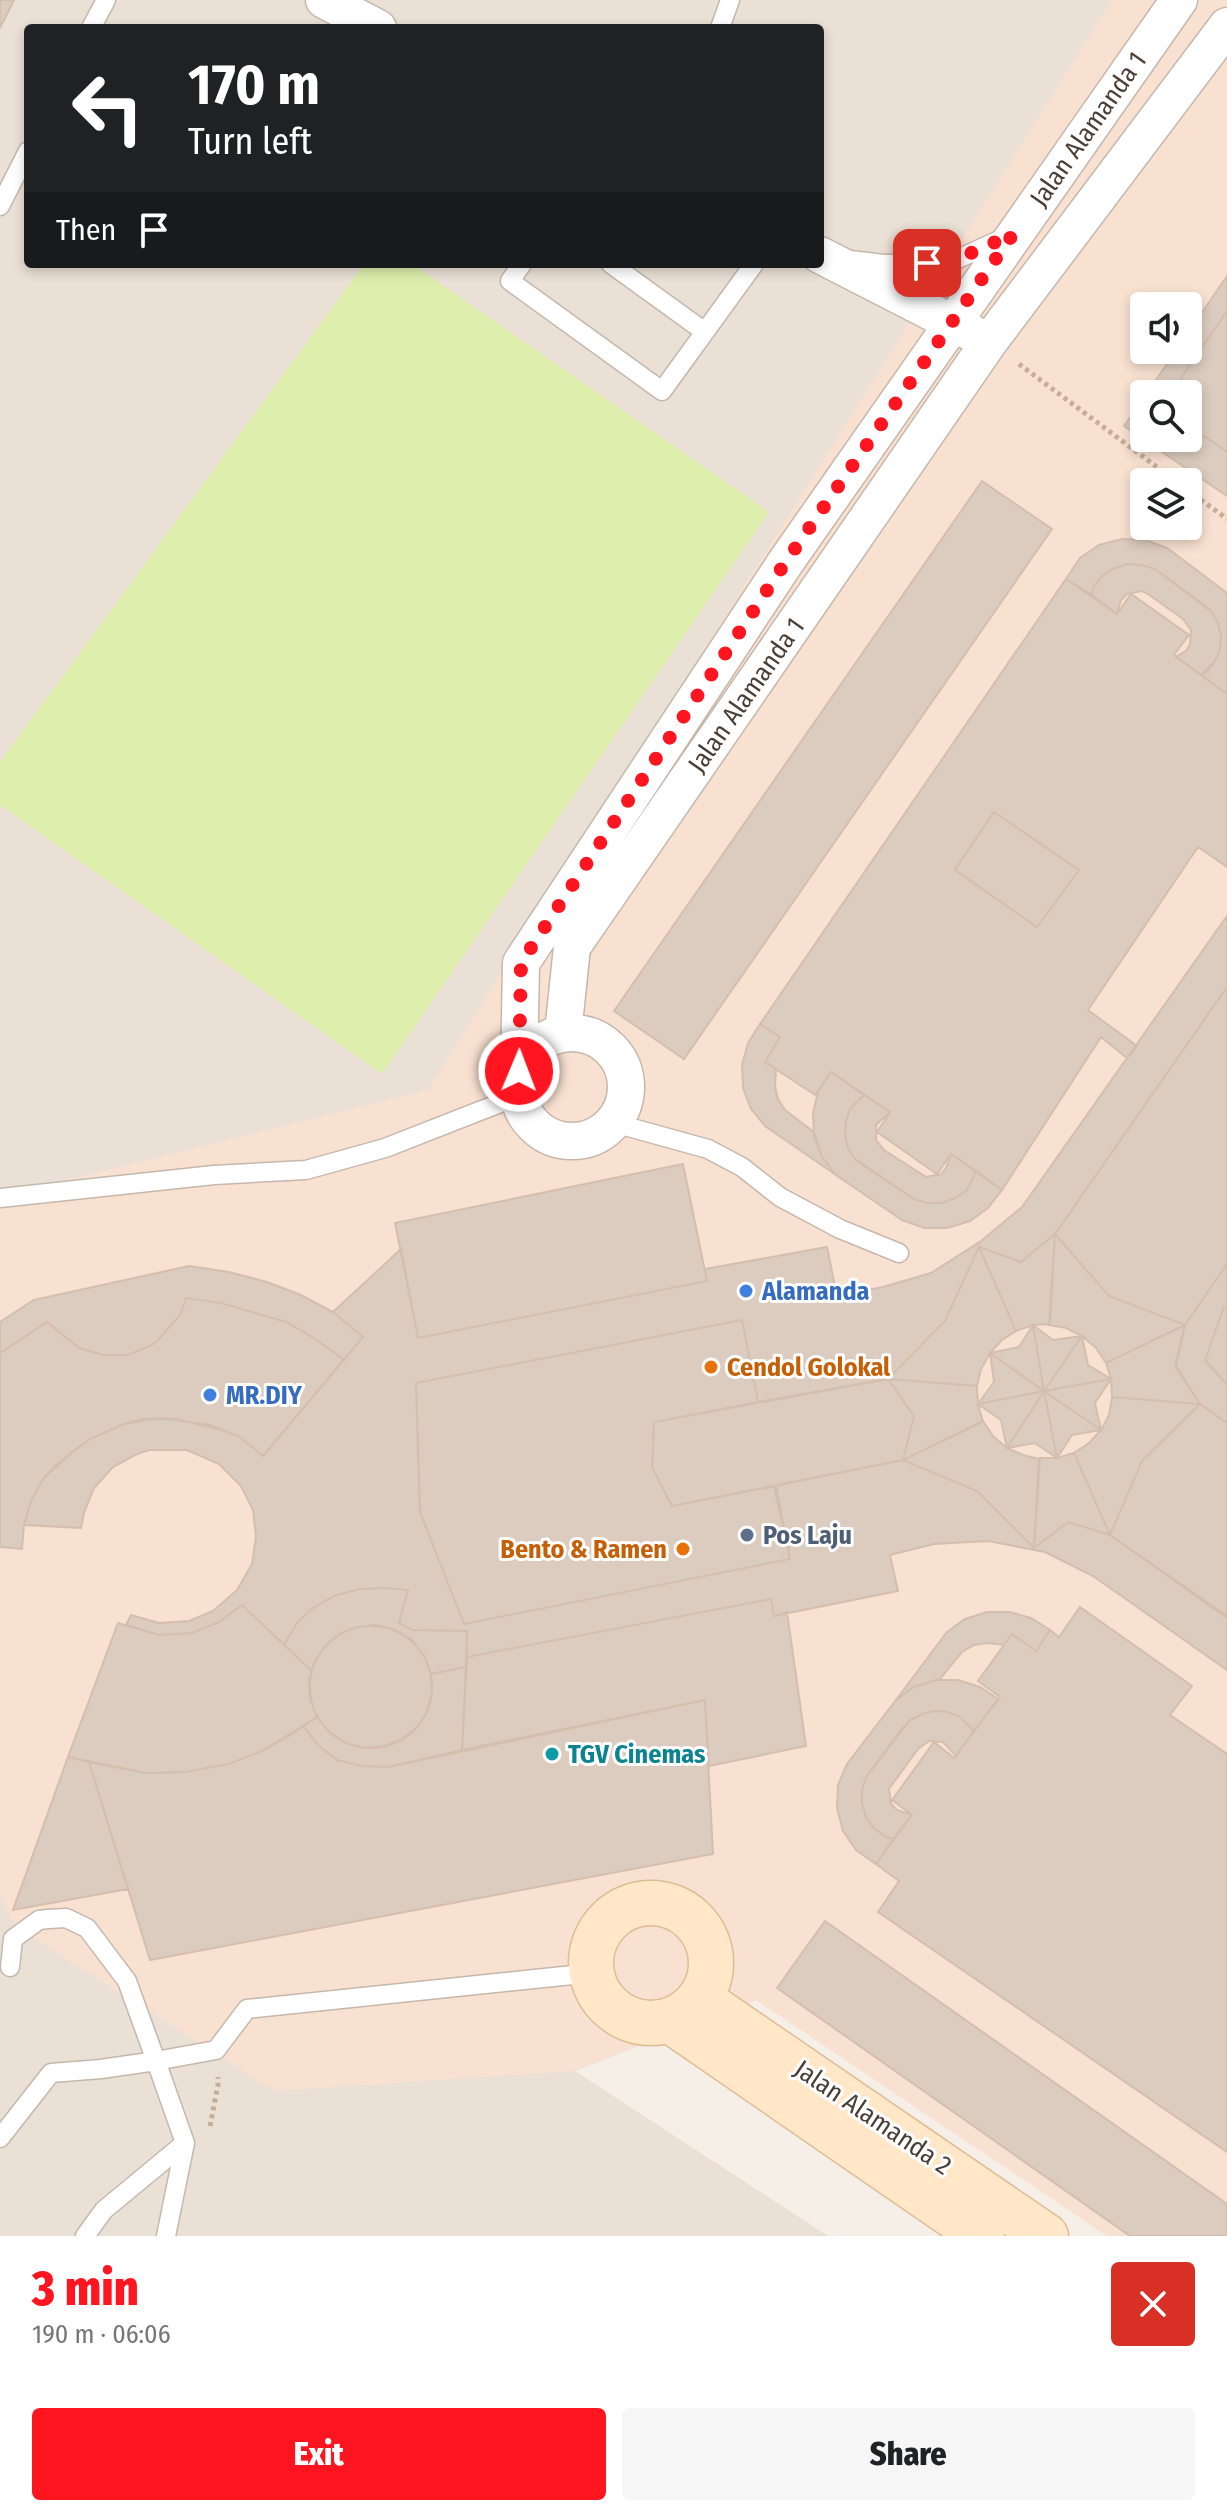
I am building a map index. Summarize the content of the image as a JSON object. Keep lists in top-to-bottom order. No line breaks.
{"streets":{"street":["Jalan Alamanda 1","Jalan Alamanda 2"]},"places":["Alamanda","Cendol Golokal","MR.DIY","Pos Laju","Bento & Ramen","TGV Cinemas"],"page":{"turn":["170 m","Turn left"],"then":"Then","heading":["3 min","190 m · 06:06"],"buttons":["Exit","Share"]}}
